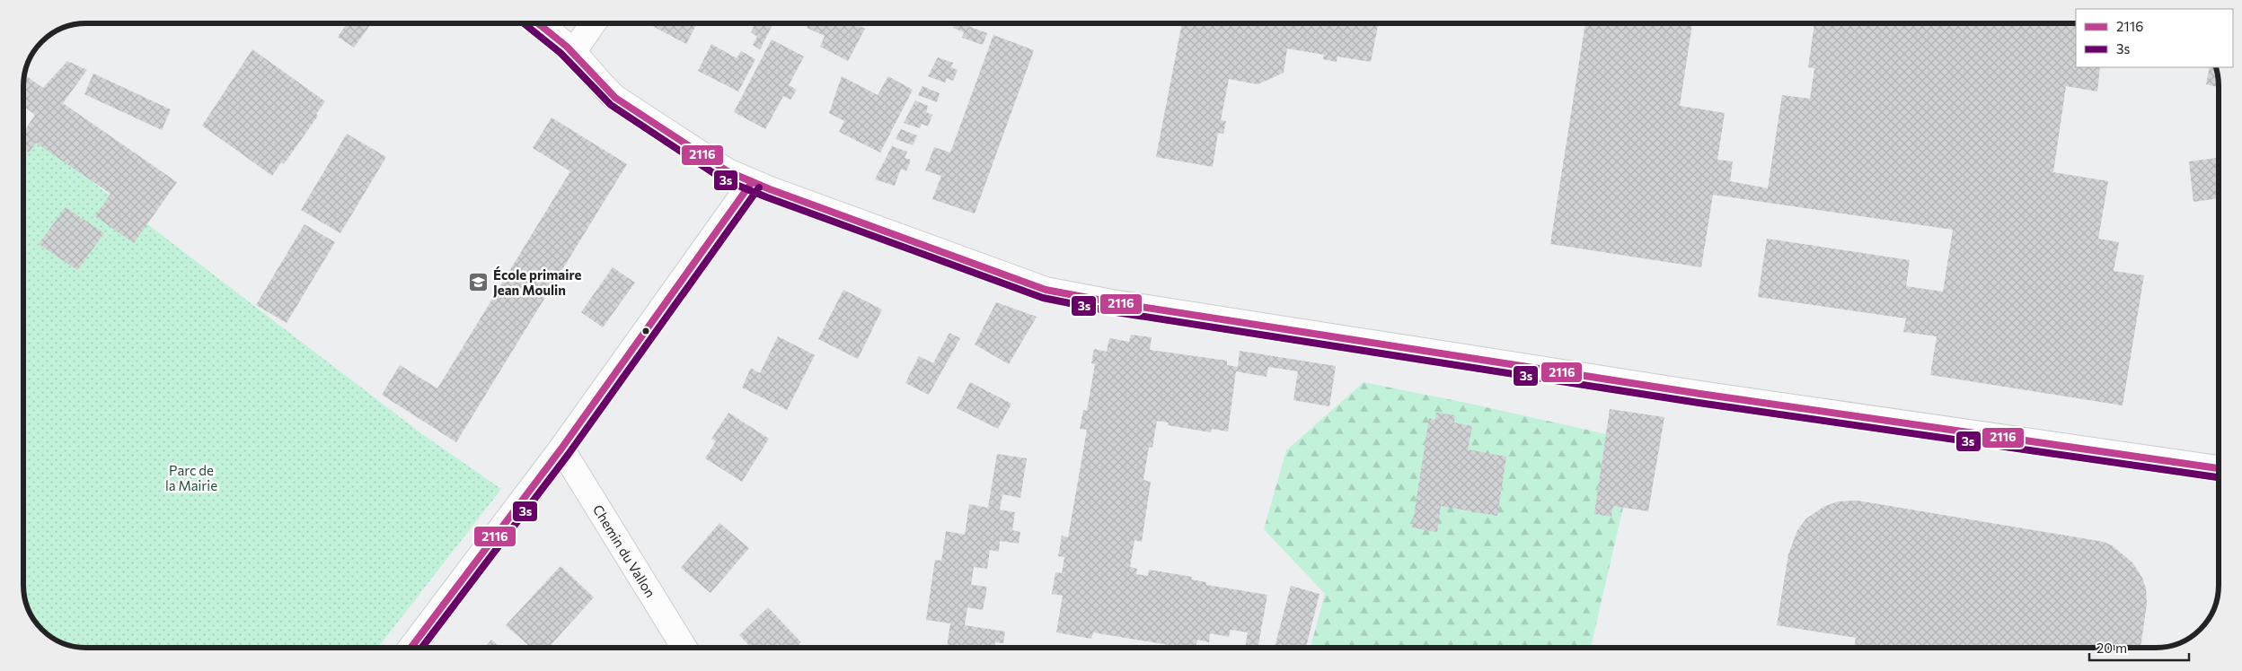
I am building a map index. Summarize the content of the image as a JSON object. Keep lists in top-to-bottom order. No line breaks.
{"streets":{"street":["Chemin du Vallon"]},"parks":["Parc de la Mairie"],"places":{"school or university":["École primaire Jean Moulin"]},"lines":["transit line 2116","transit line 3s"],"legend":["2116","3s"],"scale_bar":"20 m"}
